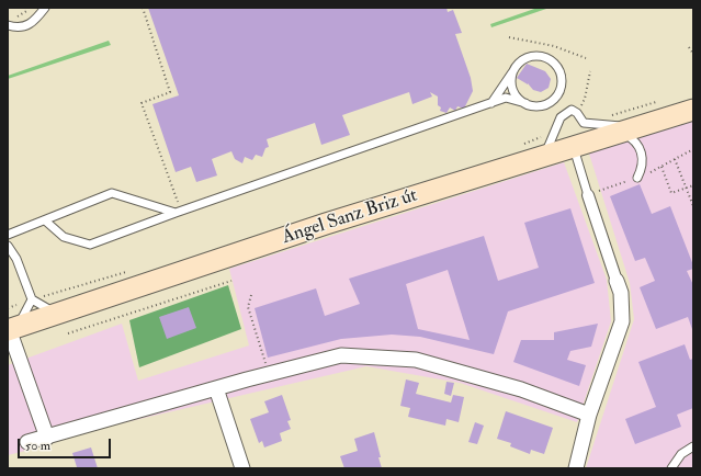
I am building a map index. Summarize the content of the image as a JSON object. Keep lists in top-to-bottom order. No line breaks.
{"streets":{"main road":["Ángel Sanz Briz út"]},"scale_bar":"50 m"}
